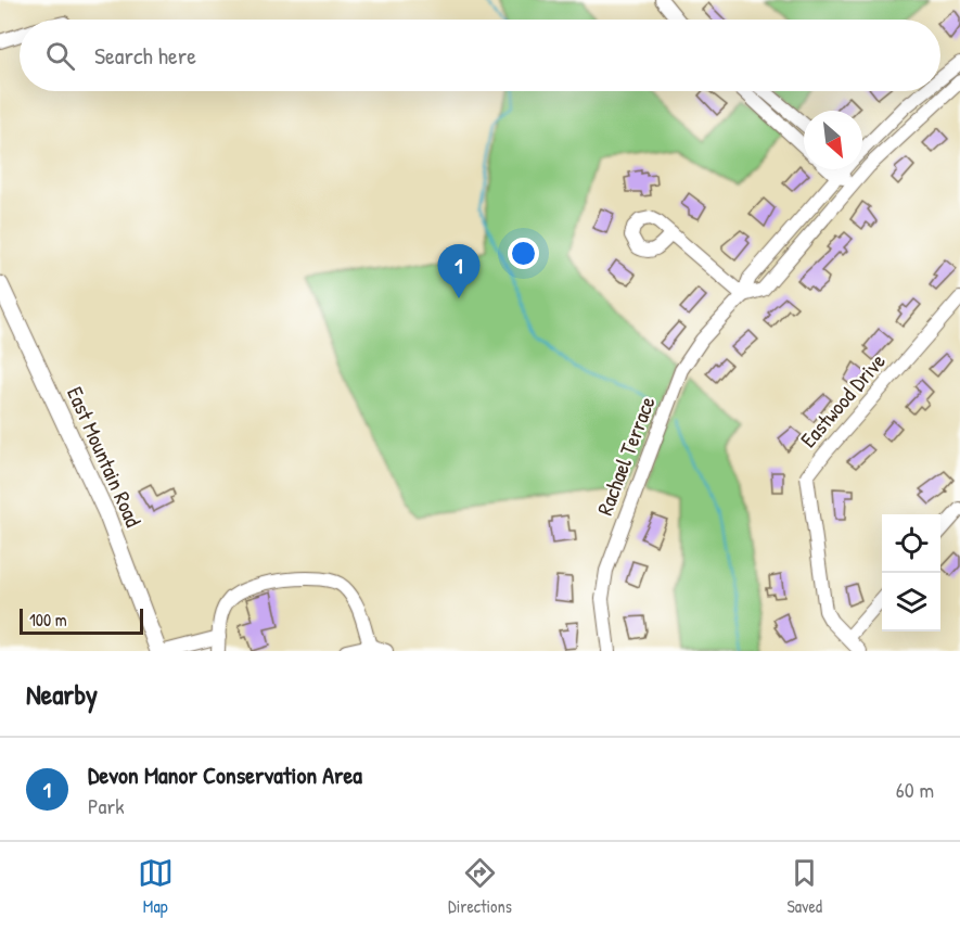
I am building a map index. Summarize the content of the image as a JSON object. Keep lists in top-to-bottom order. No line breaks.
{"streets":{"main road":["East Mountain Road"],"street":["Eastwood Drive","Rachael Terrace"]},"scale_bar":"100 m","north":"bottom right","page":{"search":"Search here","pins":"1","scale":"100 m","heading":"Nearby","list":[{"mark":"1","name":"Devon Manor Conservation Area","note":"Park","value":"60 m"}],"nav":["Map","Directions","Saved"]}}
